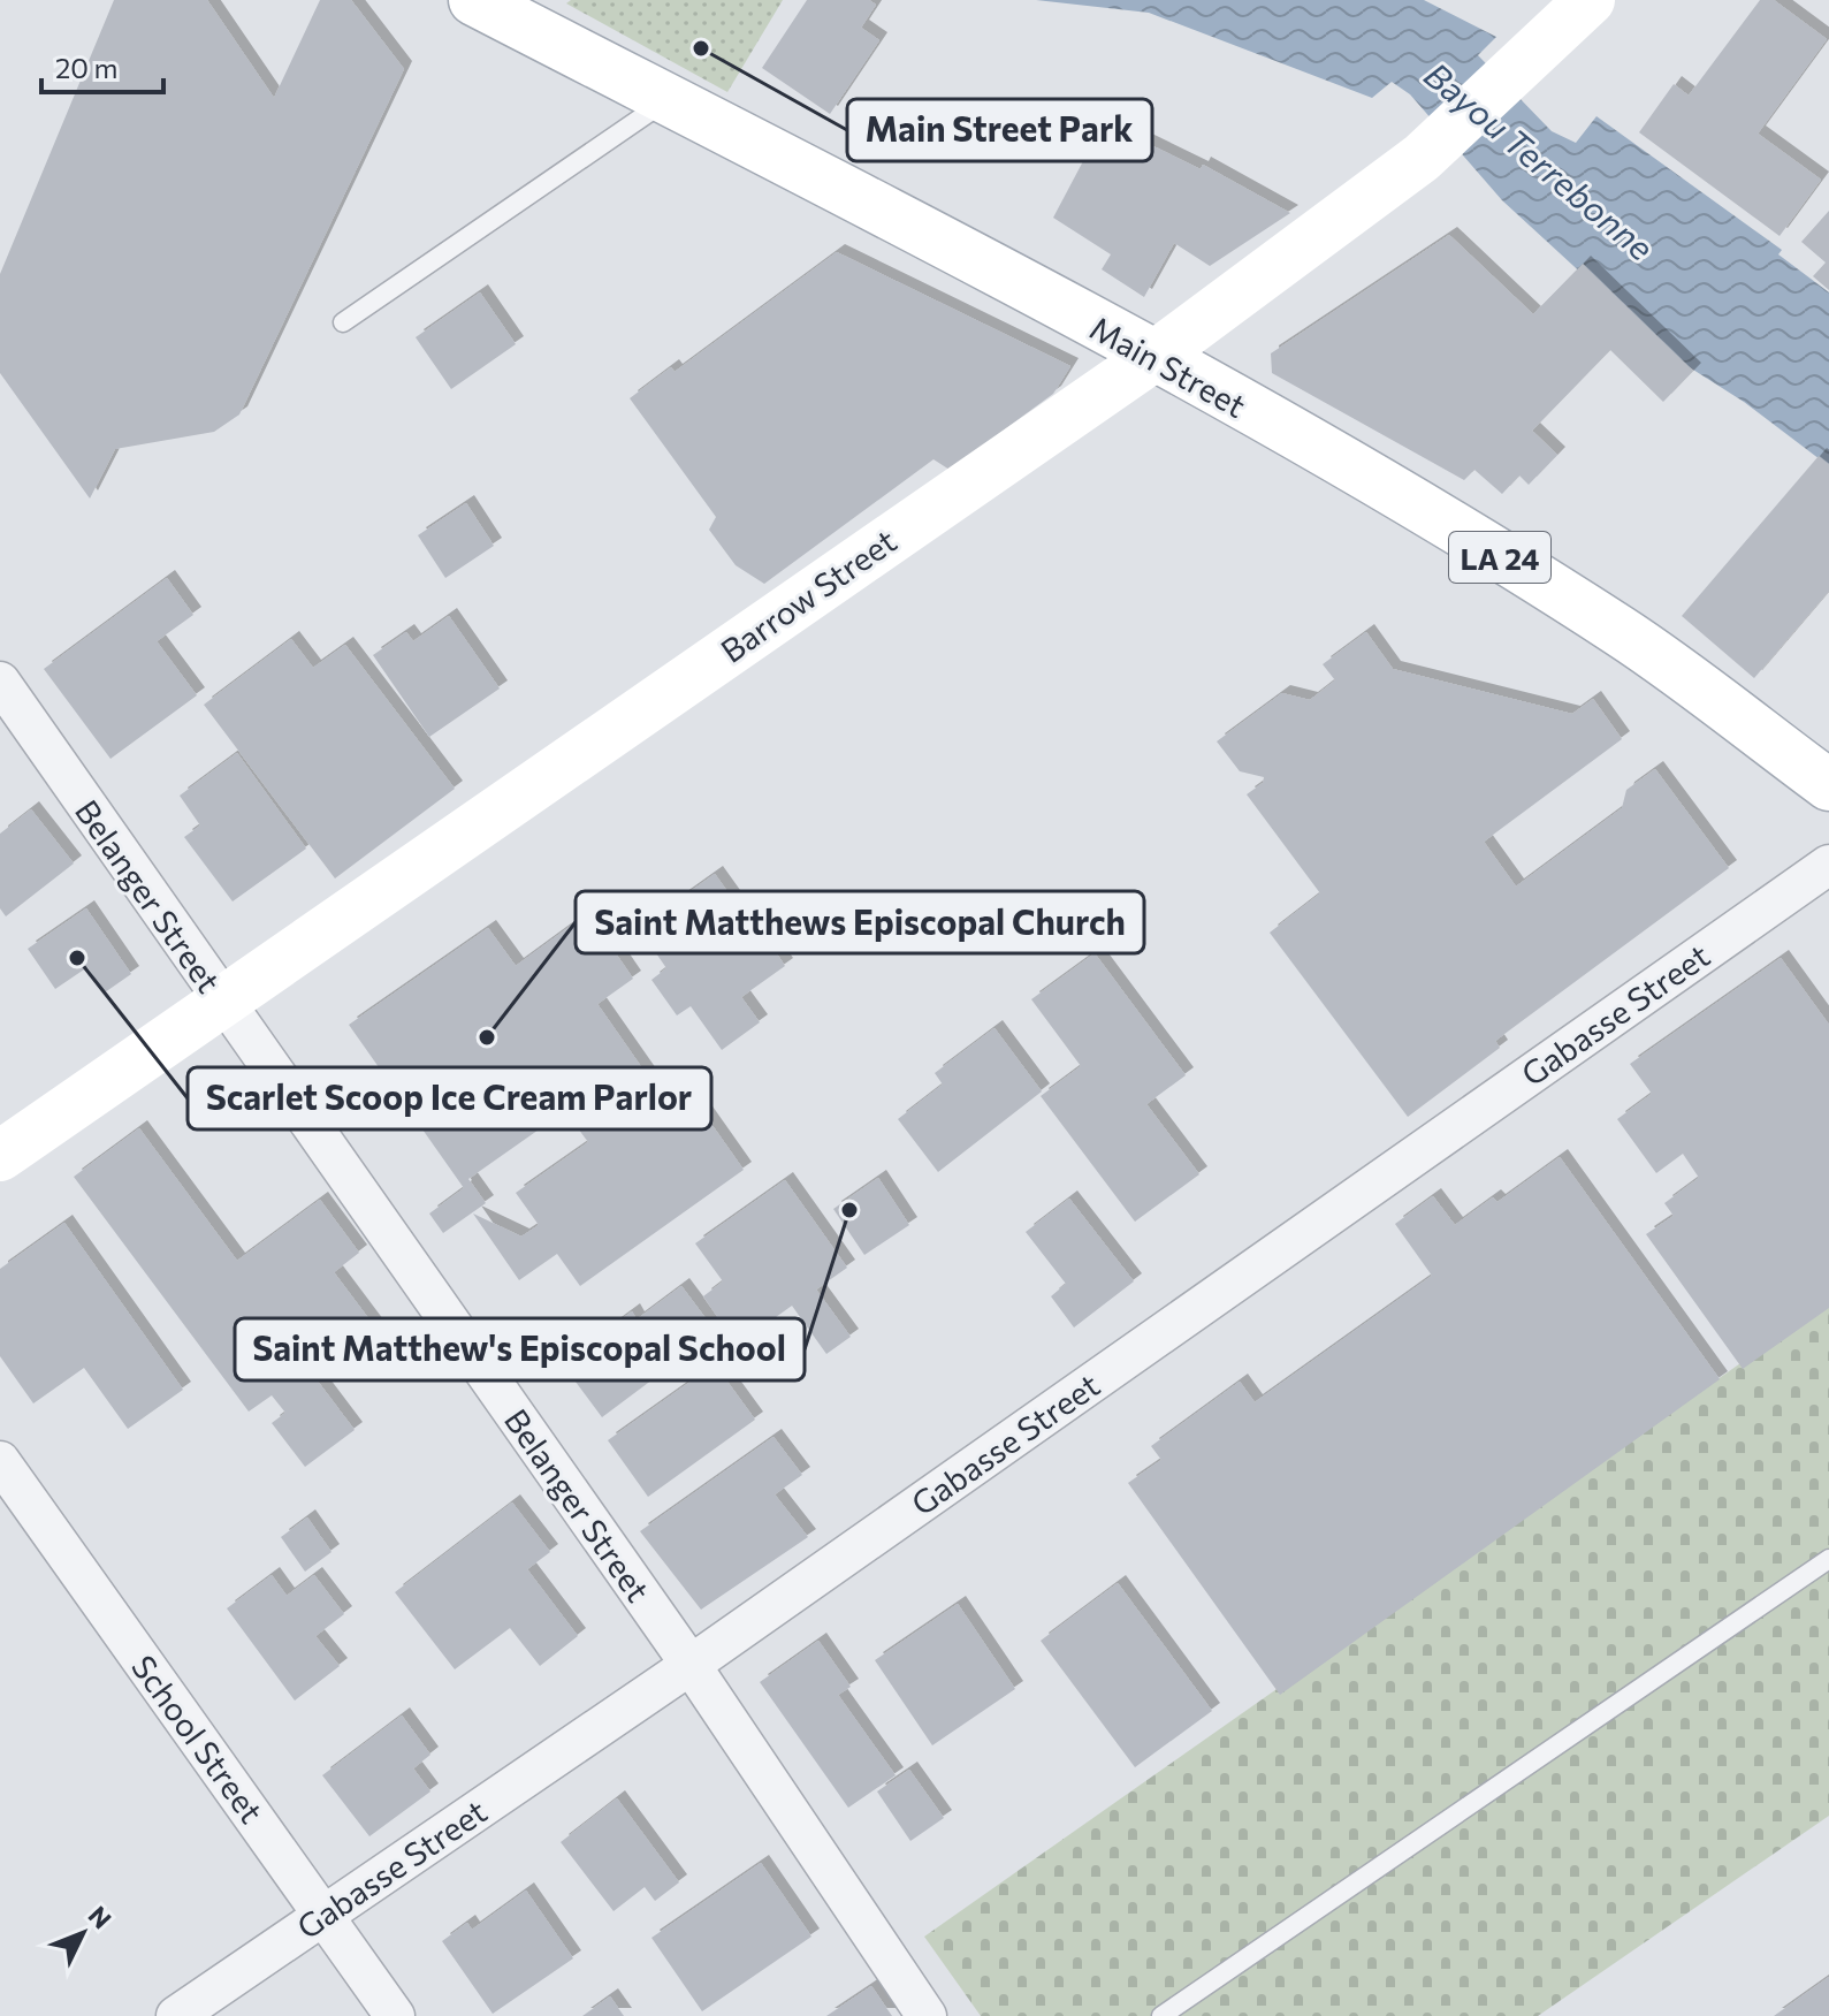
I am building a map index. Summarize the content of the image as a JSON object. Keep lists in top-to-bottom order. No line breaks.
{"streets":{"main road":["Main Street","LA 24","Barrow Street"],"street":["Belanger Street","Gabasse Street","School Street"]},"crossings":[["Main Street","Barrow Street"],["Barrow Street","Belanger Street"],["Belanger Street","Gabasse Street"],["Gabasse Street","School Street"]],"water":["Bayou Terrebonne"],"places":["Main Street Park","Scarlet Scoop Ice Cream Parlor","Saint Matthews Episcopal Church","Saint Matthew's Episcopal School"],"scale_bar":"20 m","north":"top right"}
